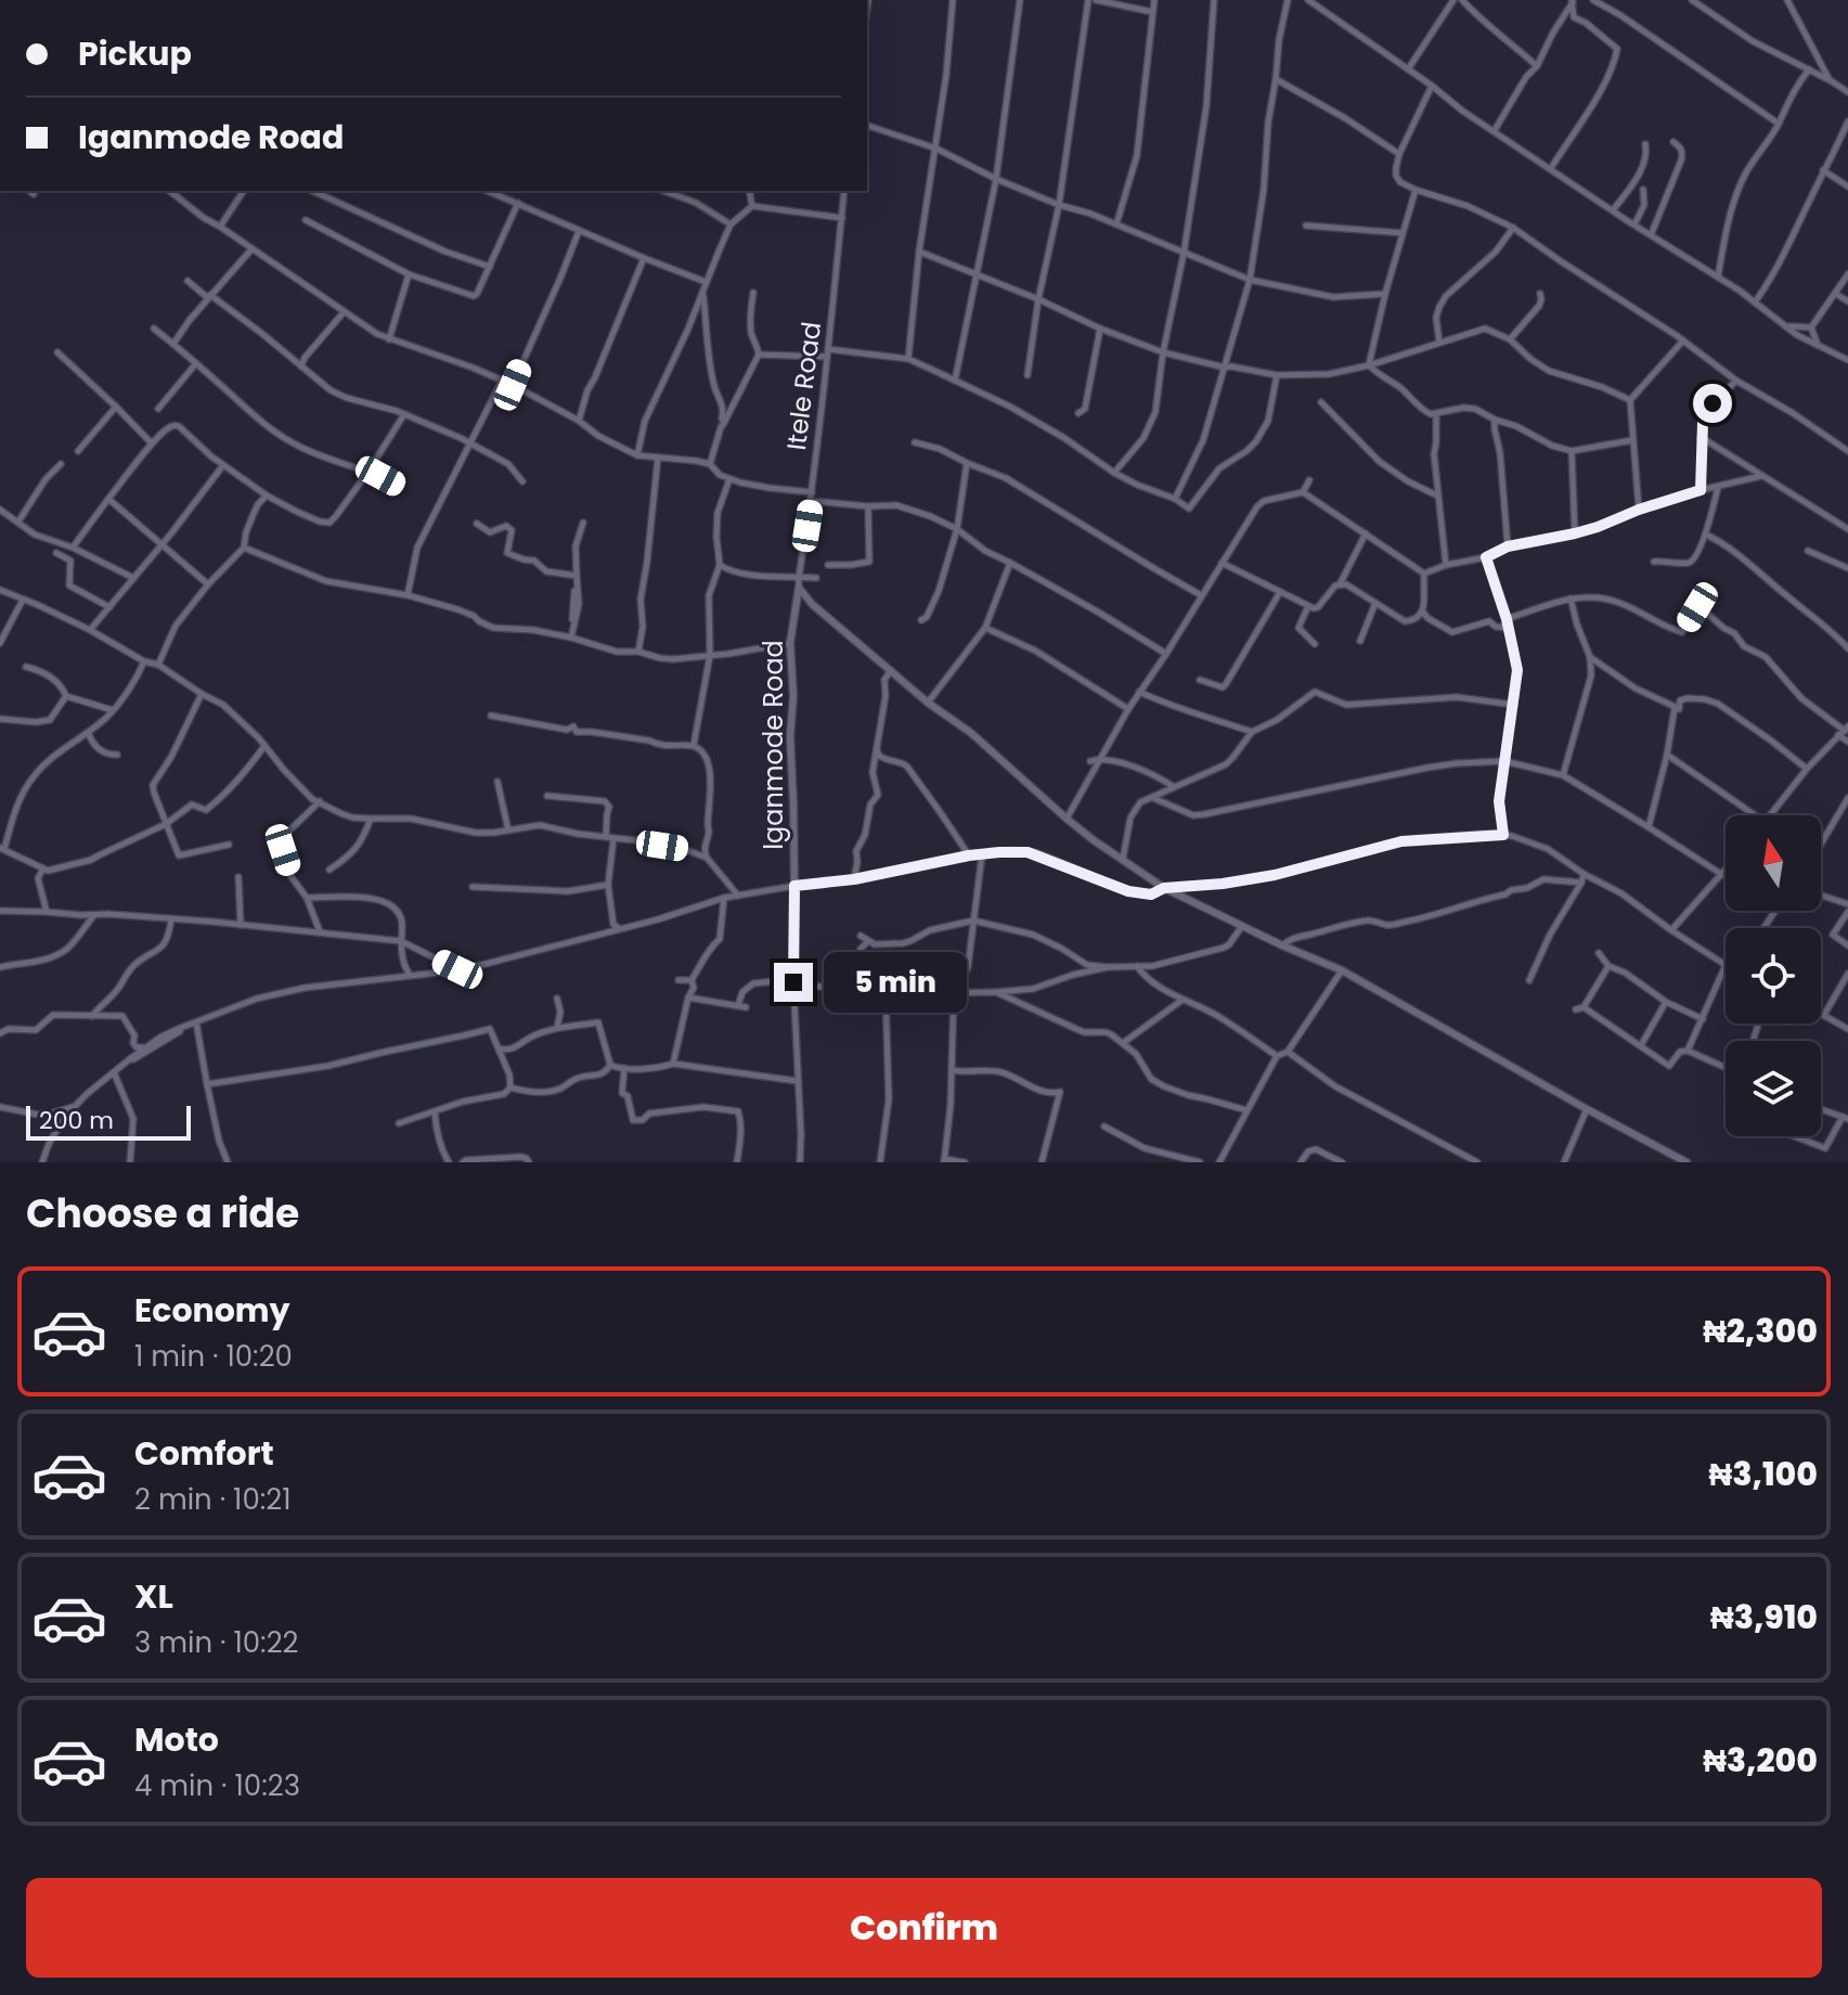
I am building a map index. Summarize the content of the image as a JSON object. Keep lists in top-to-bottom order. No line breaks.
{"streets":{"street":["Itele Road","Iganmode Road"]},"crossings":[["Itele Road","Iganmode Road"]],"scale_bar":"200 m","north":"top","page":{"banner":["Pickup","Iganmode Road"],"bubble":"5 min","scale":"200 m","heading":"Choose a ride","list":[{"name":"Economy","note":"1 min · 10:20","value":"₦2,300"},{"name":"Comfort","note":"2 min · 10:21","value":"₦3,100"},{"name":"XL","note":"3 min · 10:22","value":"₦3,910"},{"name":"Moto","note":"4 min · 10:23","value":"₦3,200"}],"buttons":"Confirm"}}
